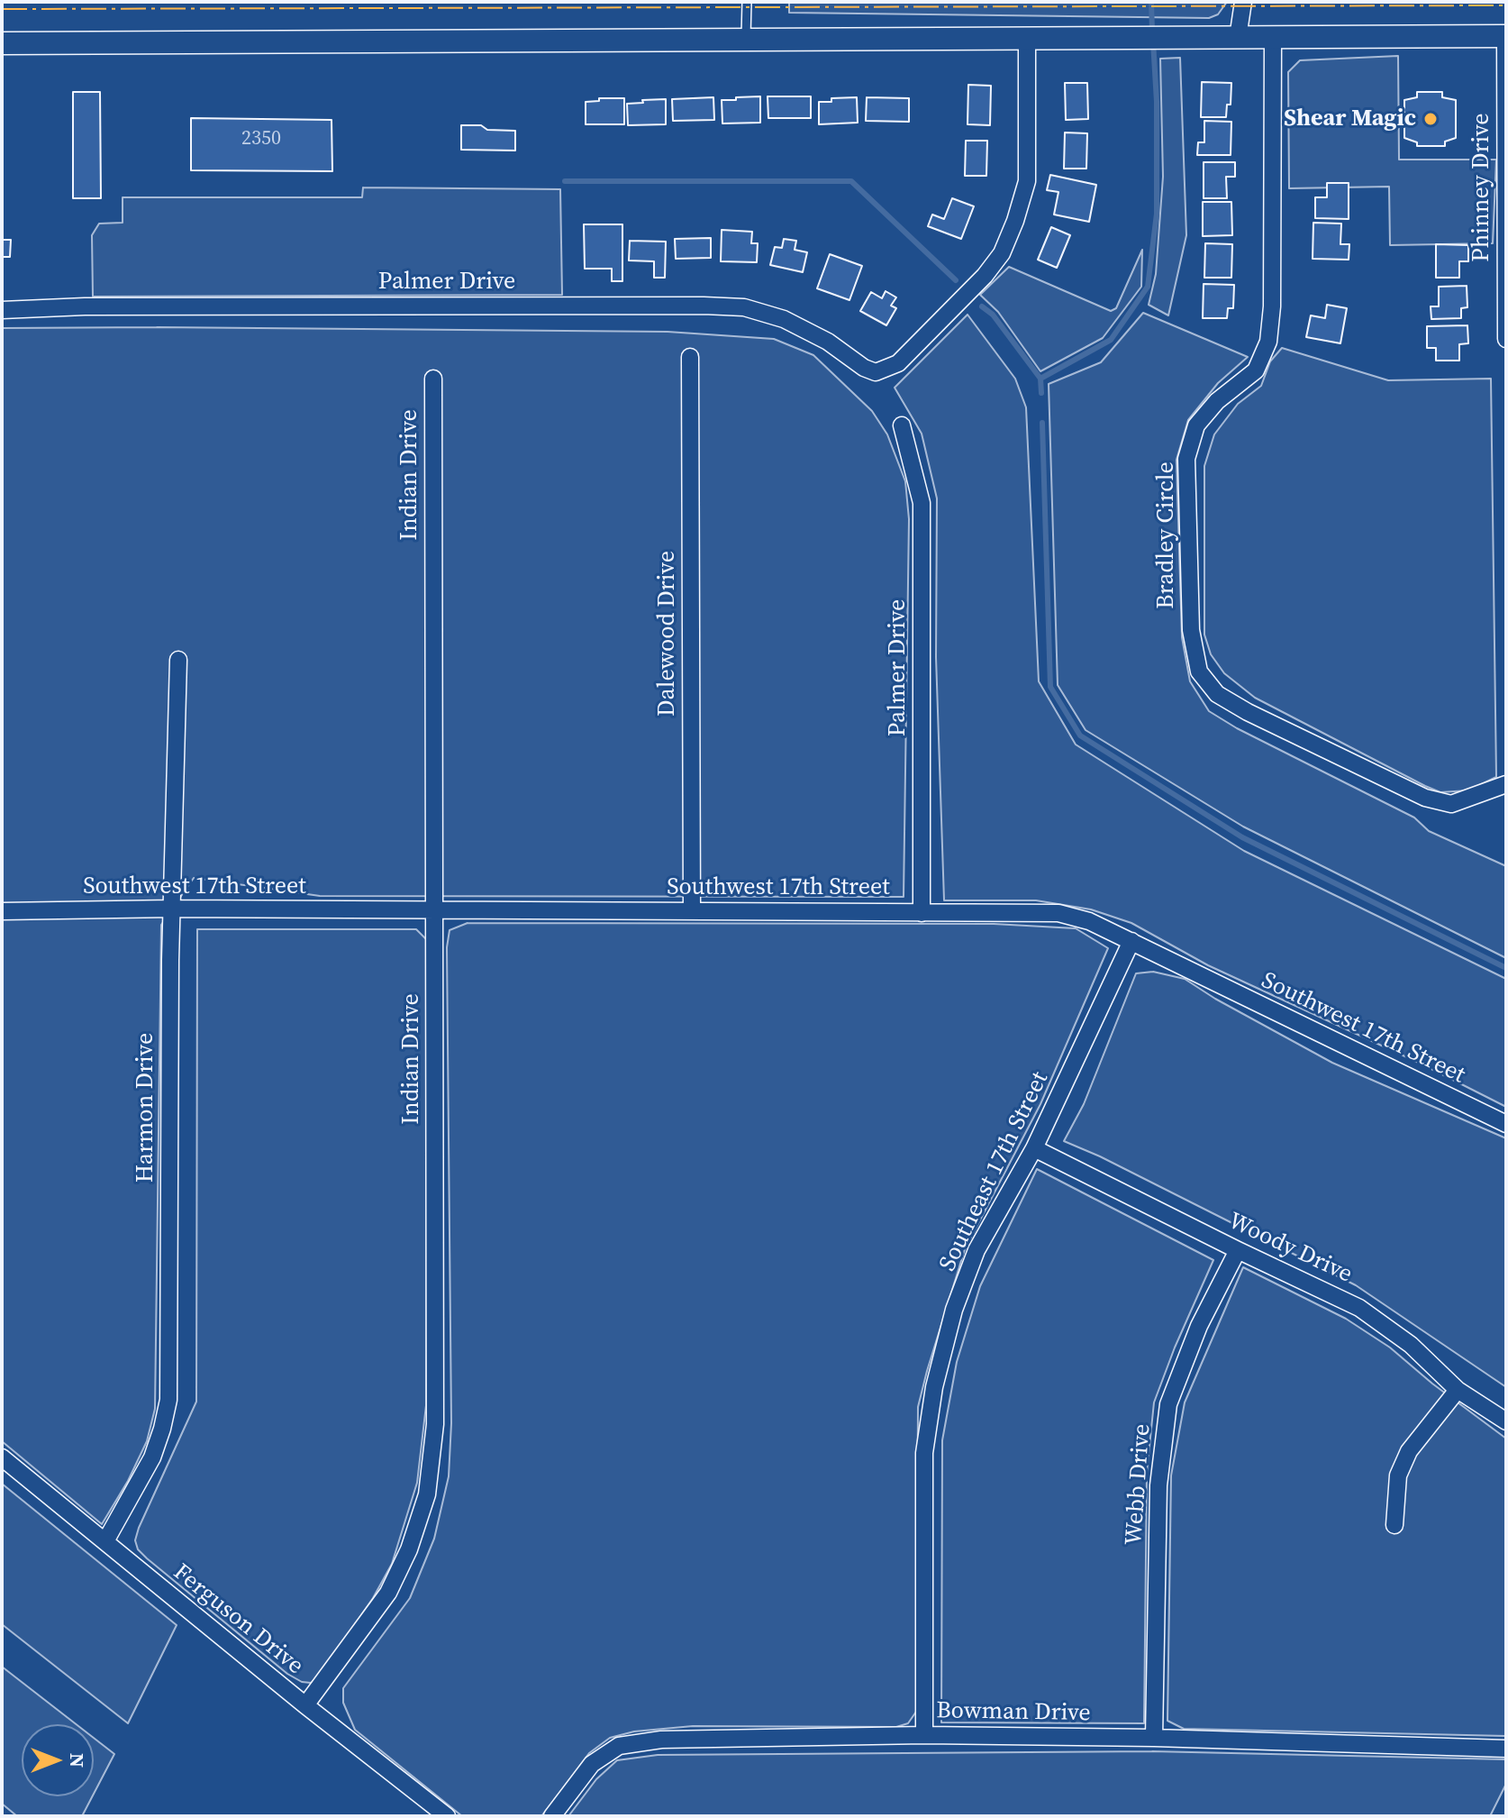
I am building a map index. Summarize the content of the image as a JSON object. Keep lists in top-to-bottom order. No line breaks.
{"streets":{"street":["Phinney Drive","Palmer Drive","Indian Drive","Bradley Circle","Dalewood Drive","Southwest 17th Street","Harmon Drive","Southeast 17th Street","Woody Drive","Webb Drive","Ferguson Drive","Bowman Drive"]},"crossings":[["Palmer Drive","Southwest 17th Street"],["Indian Drive","Southwest 17th Street"],["Indian Drive","Ferguson Drive"],["Dalewood Drive","Southwest 17th Street"],["Southwest 17th Street","Harmon Drive"],["Southwest 17th Street","Southeast 17th Street"],["Harmon Drive","Ferguson Drive"],["Southeast 17th Street","Woody Drive"],["Southeast 17th Street","Bowman Drive"],["Woody Drive","Webb Drive"],["Webb Drive","Bowman Drive"]],"places":["Shear Magic"],"house_numbers":["2350"],"north":"right"}
